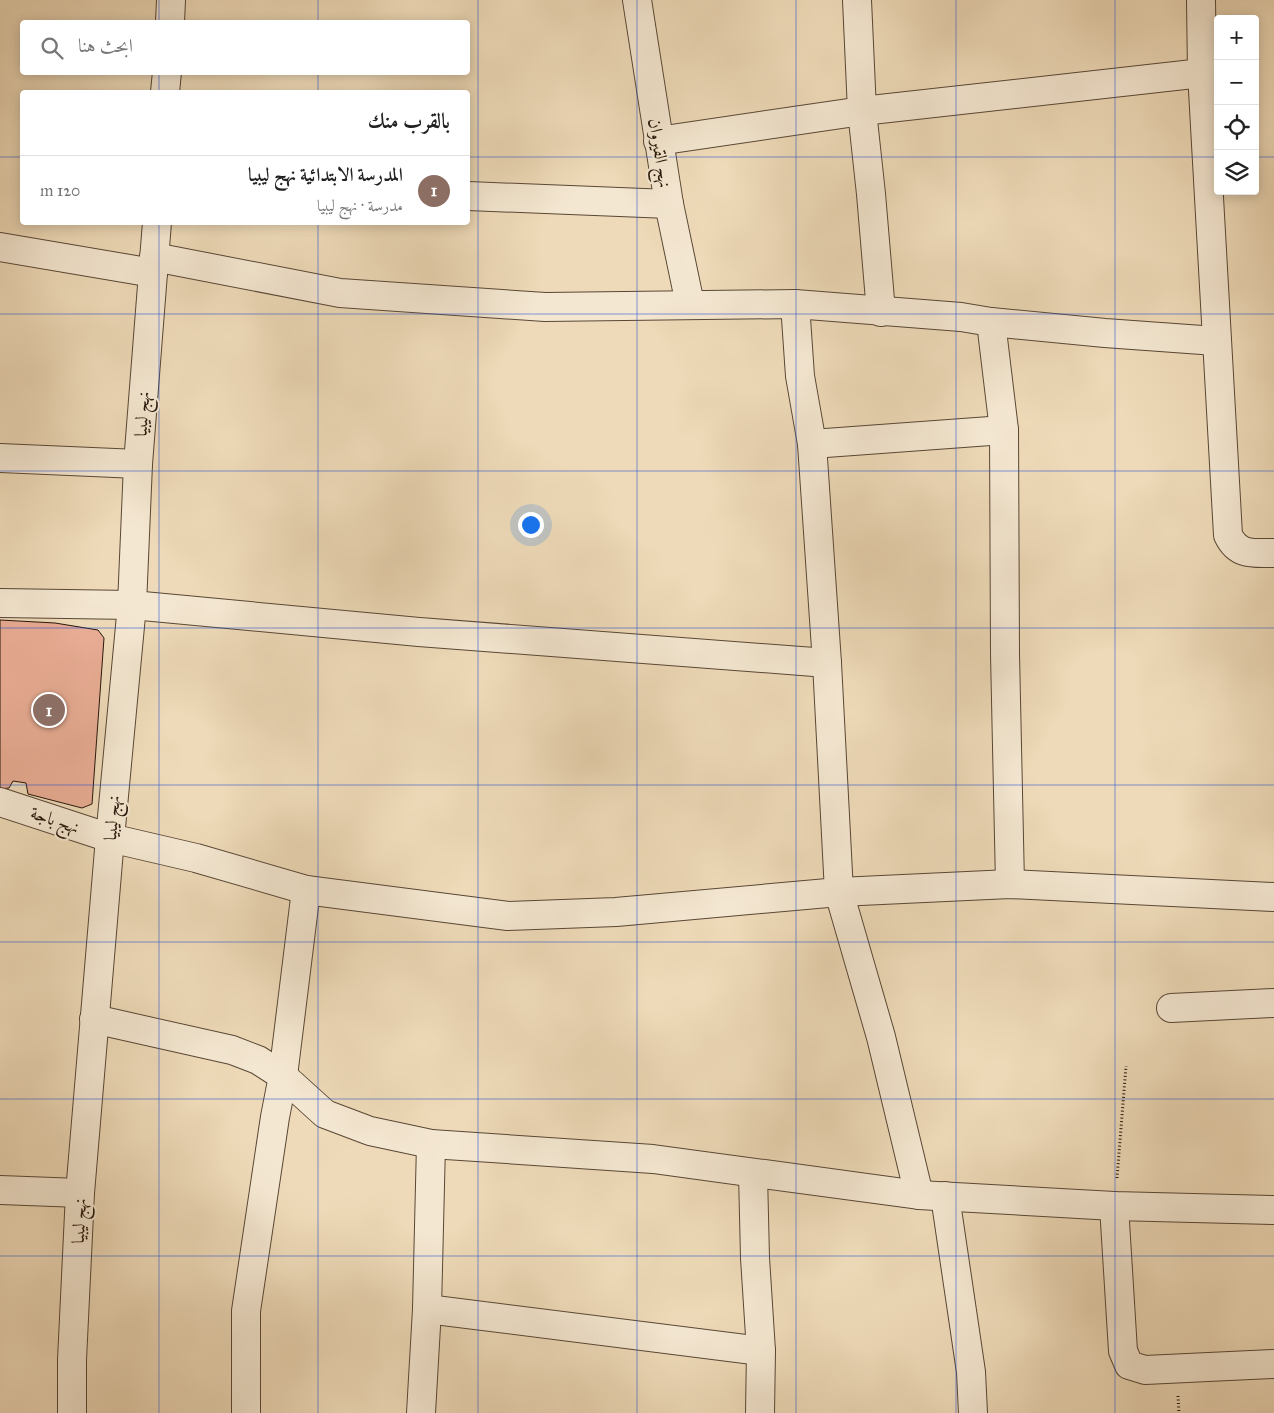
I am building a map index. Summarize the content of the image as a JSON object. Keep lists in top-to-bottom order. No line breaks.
{"streets":{"street":["نهج القيروان","نهج ليبيا","نهج باجة"]},"crossings":[["نهج ليبيا","نهج باجة"]],"page":{"map_buttons":["+","−"],"search":"ابحث هنا","heading":"بالقرب منك","list":[{"mark":"1","name":"المدرسة الابتدائية نهج ليبيا","note":"مدرسة · نهج ليبيا","value":"120 m"}],"pins":"1"}}
